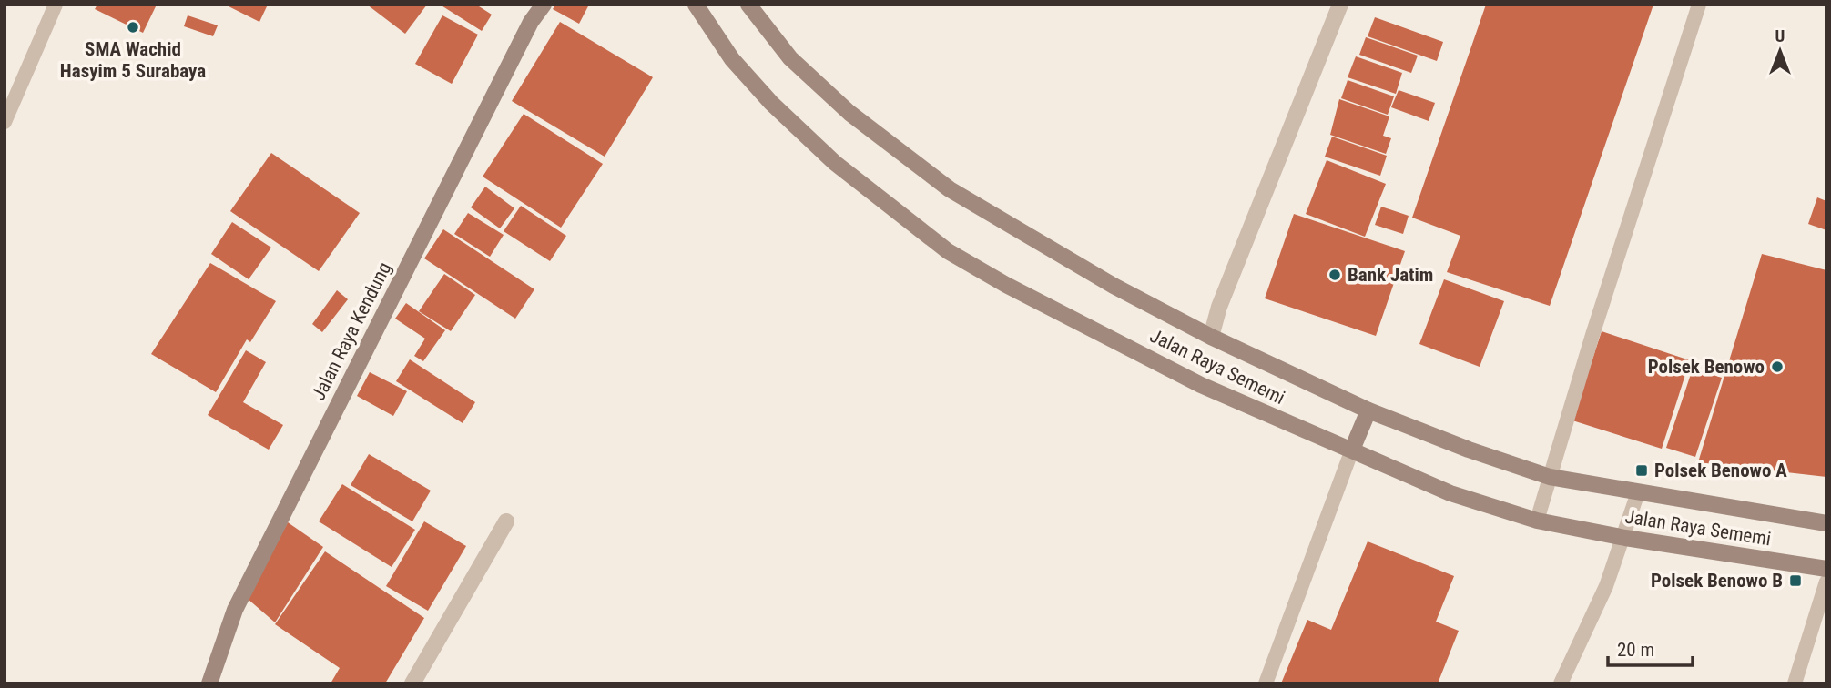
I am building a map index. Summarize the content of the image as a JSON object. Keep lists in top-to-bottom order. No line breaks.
{"streets":{"main road":["Jalan Raya Kendung","Jalan Raya Sememi"]},"places":{"other":["SMA Wachid Hasyim 5 Surabaya","Bank Jatim","Polsek Benowo"],"transit":["Polsek Benowo A","Polsek Benowo B"]},"scale_bar":"20 m","north":"top"}
